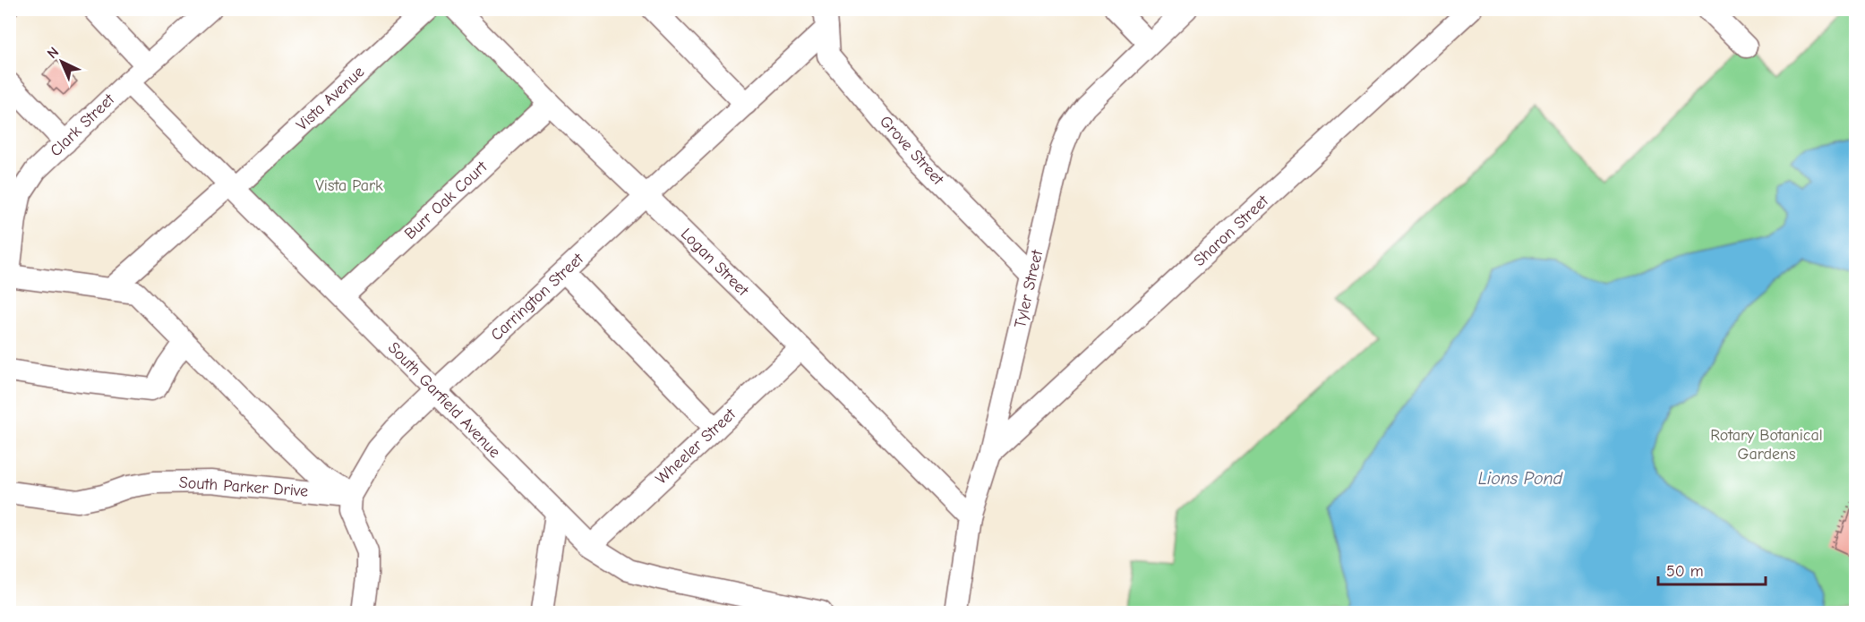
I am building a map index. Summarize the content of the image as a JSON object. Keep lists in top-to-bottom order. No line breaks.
{"streets":{"street":["Vista Avenue","Clark Street","Grove Street","Burr Oak Court","Sharon Street","Logan Street","Tyler Street","Carrington Street","South Garfield Avenue","Wheeler Street","South Parker Drive"]},"crossings":[["Vista Avenue","South Garfield Avenue"],["Clark Street","South Garfield Avenue"],["Grove Street","Tyler Street"],["Grove Street","Carrington Street"],["Burr Oak Court","Logan Street"],["Burr Oak Court","South Garfield Avenue"],["Sharon Street","Tyler Street"],["Logan Street","Tyler Street"],["Logan Street","Carrington Street"],["Logan Street","Wheeler Street"],["Carrington Street","South Garfield Avenue"],["Carrington Street","South Parker Drive"],["South Garfield Avenue","Wheeler Street"]],"water":["Lions Pond"],"parks":["Vista Park","Rotary Botanical Gardens"],"scale_bar":"50 m","north":"top left"}
